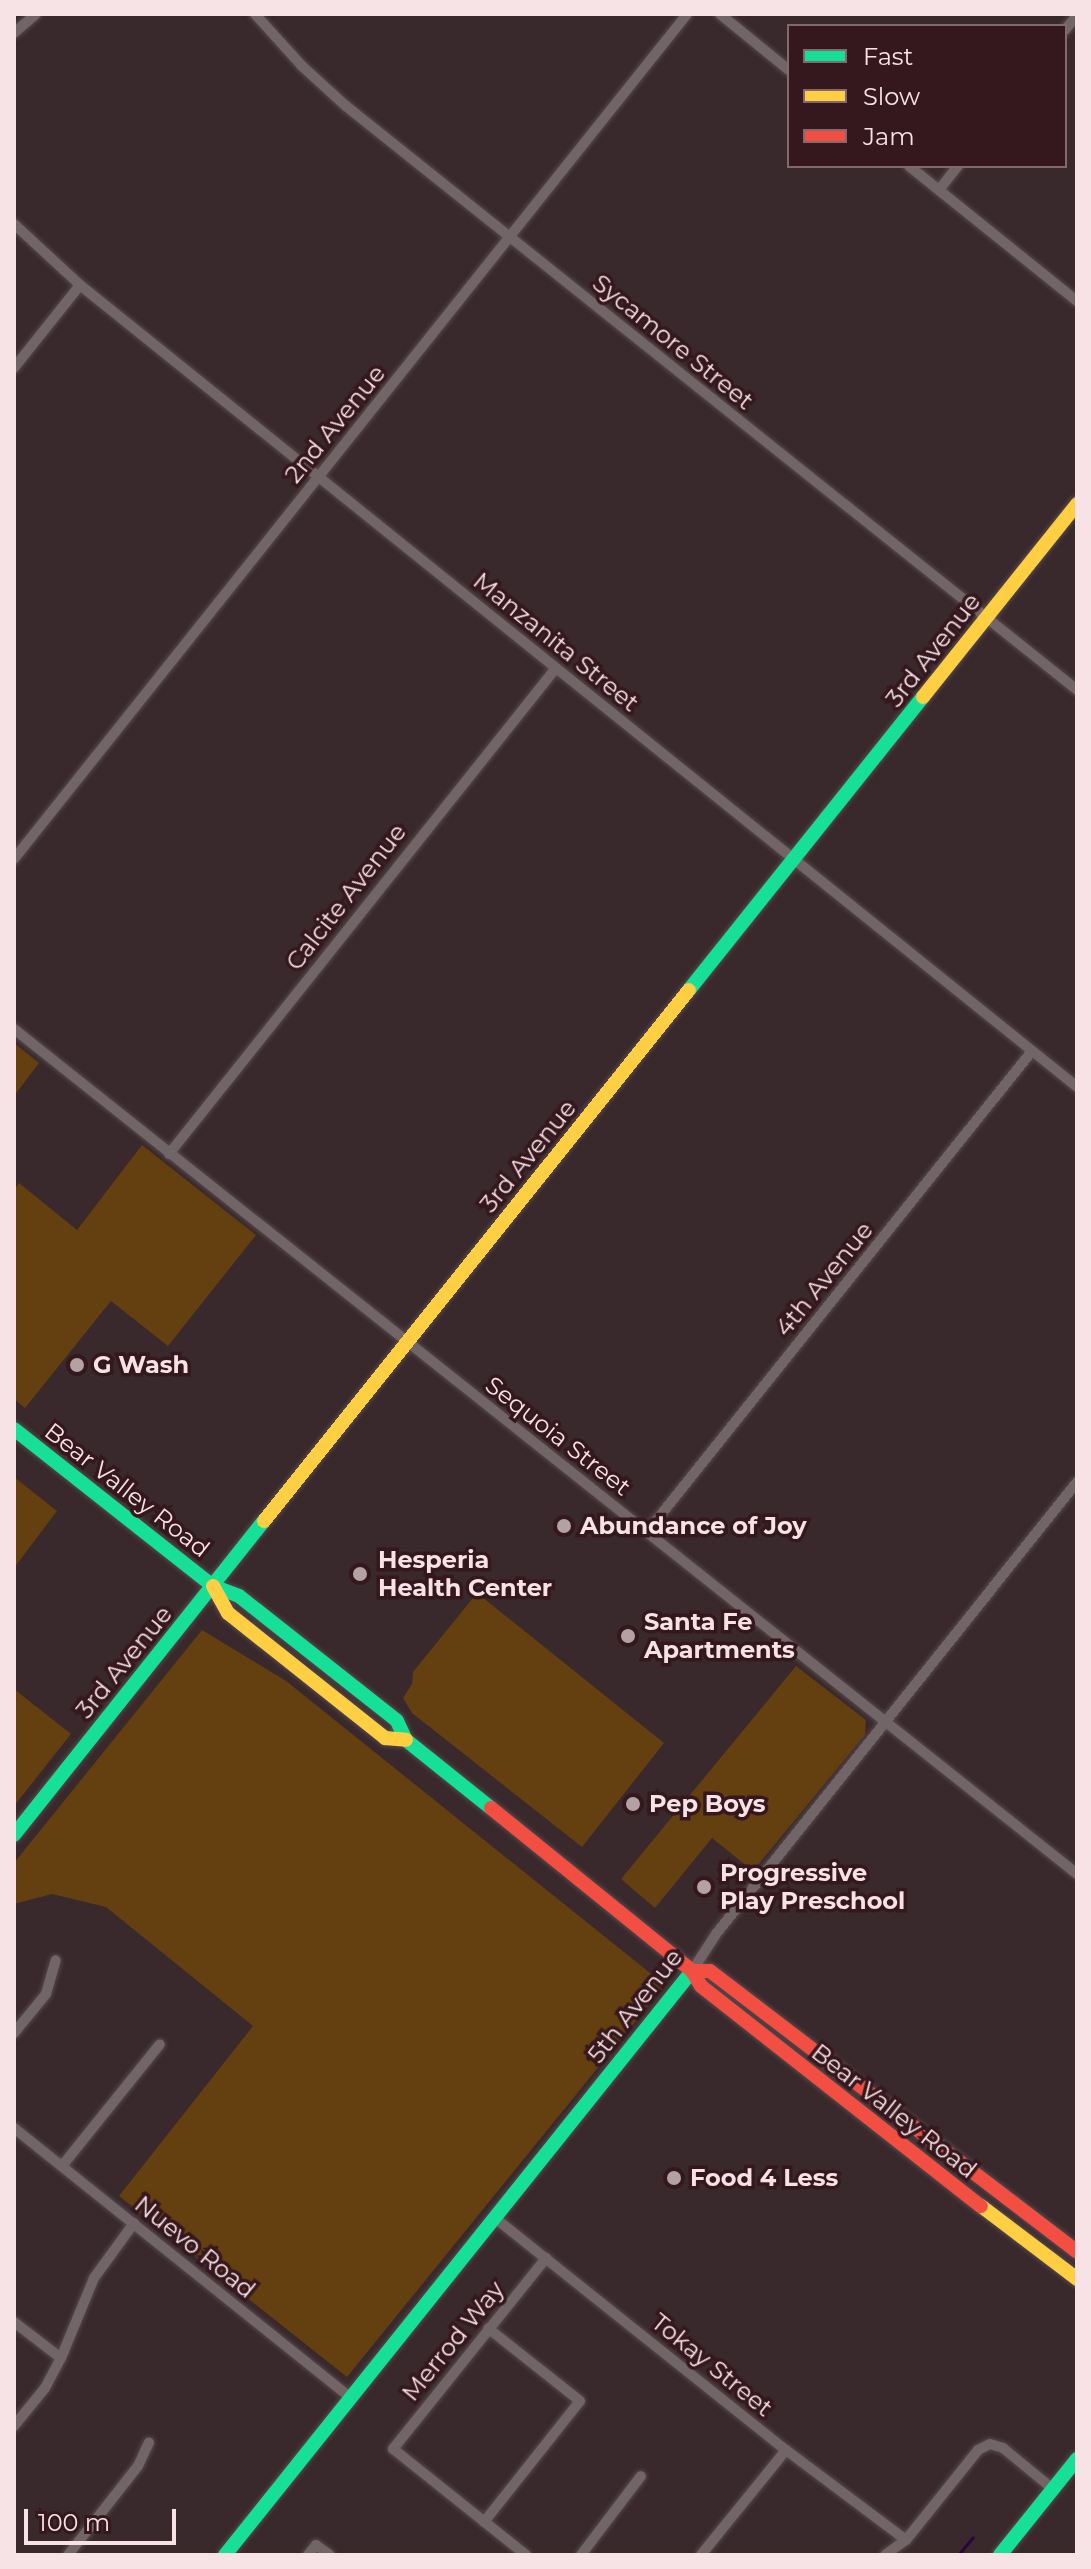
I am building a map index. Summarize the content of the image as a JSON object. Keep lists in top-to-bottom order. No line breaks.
{"streets":{"street":["Sycamore Street","2nd Avenue","Manzanita Street","3rd Avenue","Calcite Avenue","4th Avenue","Sequoia Street","Bear Valley Road","5th Avenue","Nuevo Road","Merrod Way","Tokay Street"]},"crossings":[["Sycamore Street","2nd Avenue"],["Sycamore Street","3rd Avenue"],["2nd Avenue","Manzanita Street"],["Manzanita Street","3rd Avenue"],["Manzanita Street","Calcite Avenue"],["Manzanita Street","4th Avenue"],["3rd Avenue","Sequoia Street"],["3rd Avenue","Bear Valley Road"],["Calcite Avenue","Sequoia Street"],["4th Avenue","Sequoia Street"],["Sequoia Street","5th Avenue"],["Bear Valley Road","5th Avenue"],["5th Avenue","Nuevo Road"],["5th Avenue","Tokay Street"],["Merrod Way","Tokay Street"]],"places":["G Wash","Abundance of Joy","Hesperia Health Center","Santa Fe Apartments","Pep Boys","Progressive Play Preschool","Food 4 Less"],"legend":["Fast","Slow","Jam"],"scale_bar":"100 m"}
